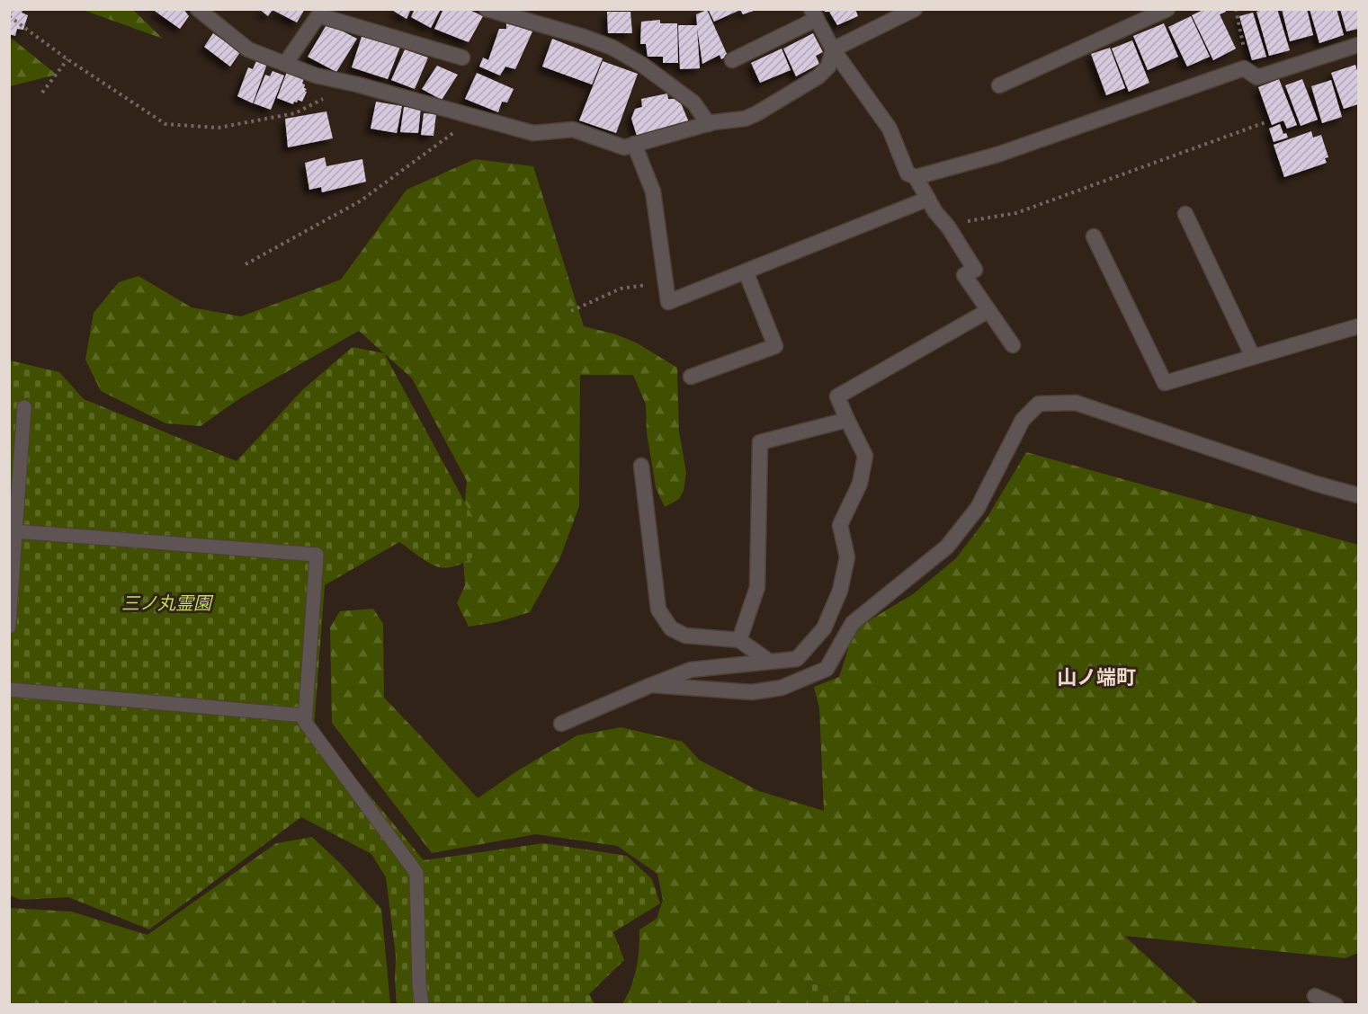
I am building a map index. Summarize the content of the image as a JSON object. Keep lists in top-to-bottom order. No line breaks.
{"districts":["山ノ端町"],"parks":["三ノ丸霊園"]}
